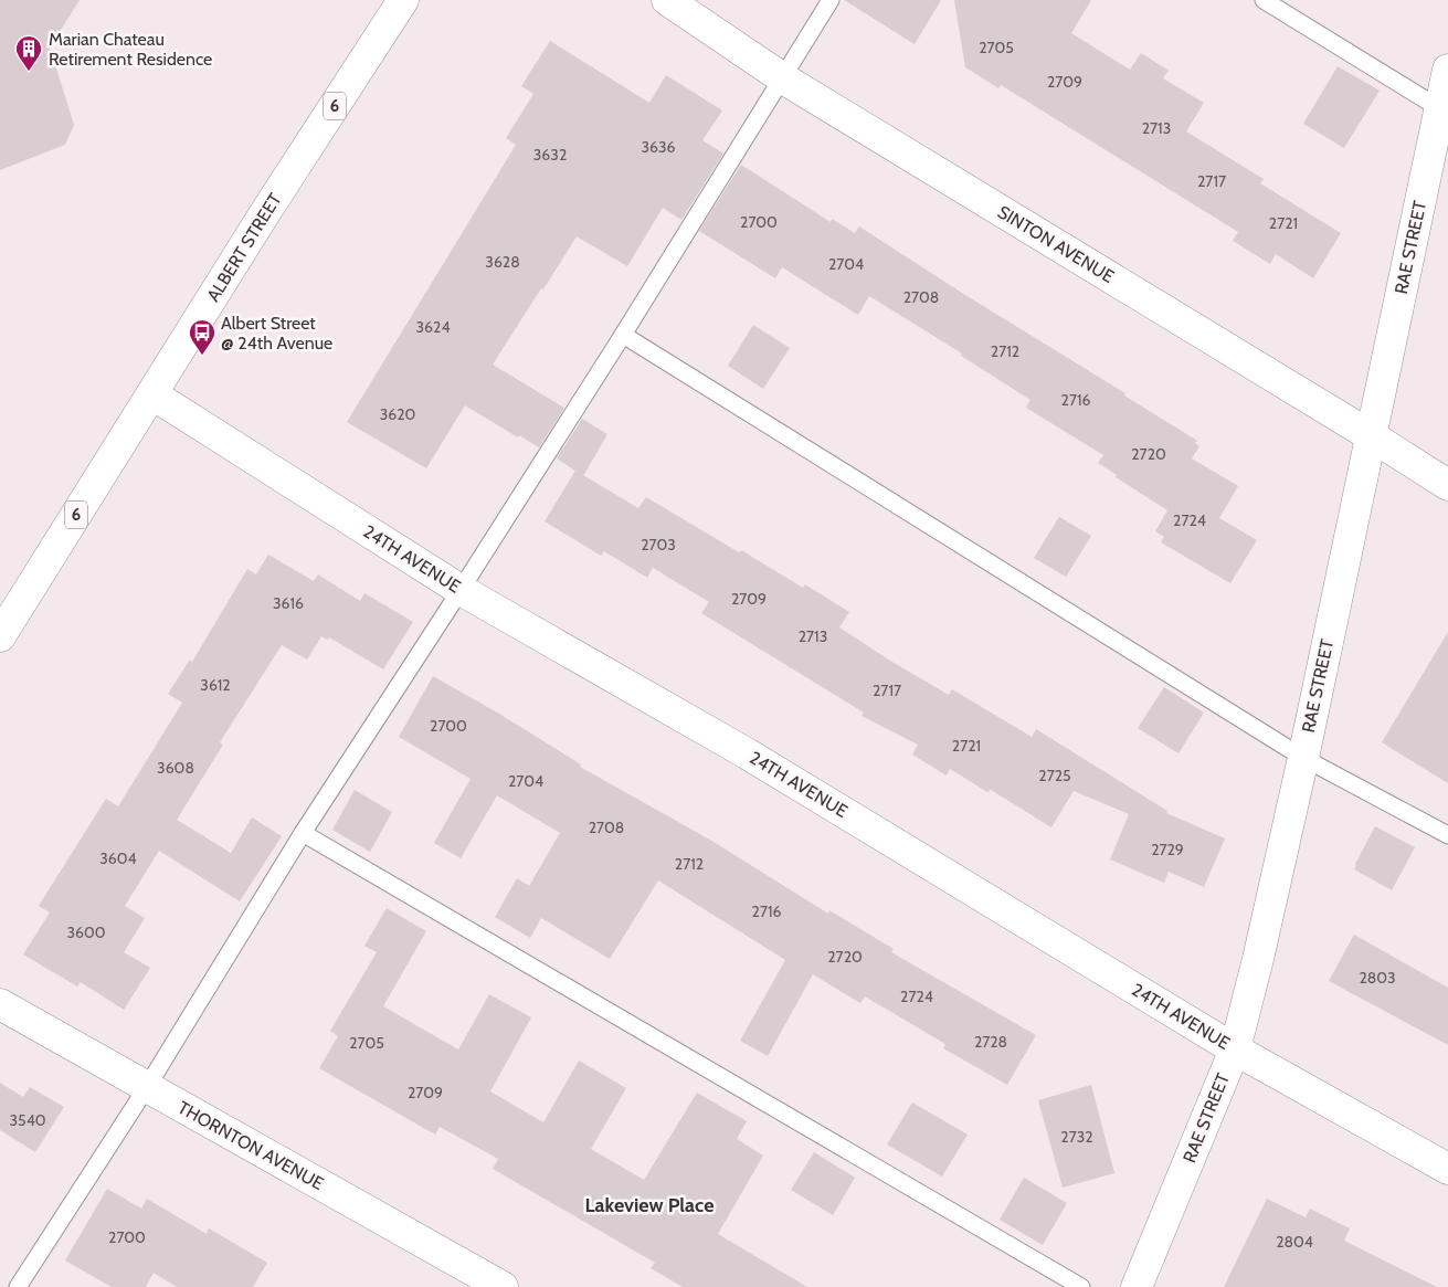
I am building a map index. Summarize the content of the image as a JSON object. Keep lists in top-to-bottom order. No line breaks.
{"streets":{"street":["6","SINTON AVENUE","ALBERT STREET","RAE STREET","24TH AVENUE","THORNTON AVENUE"]},"crossings":[["SINTON AVENUE","RAE STREET"],["ALBERT STREET","24TH AVENUE"],["RAE STREET","24TH AVENUE"]],"districts":["Lakeview Place"],"places":{"building":["Marian Chateau Retirement Residence"],"bus stop":["Albert Street @ 24th Avenue"]},"house_numbers":["2705","2709","2713","3636","3632","2717","2700","2721","3628","2704","2708","3624","2712","2716","3620","2720","2724","2703","2709","3616","2713","3612","2717","2700","2721","3608","2725","2704","2708","2729","3604","2712","2716","3600","2720","2803","2724","2728","2705","2709","3540","2732","2700","2804"]}
